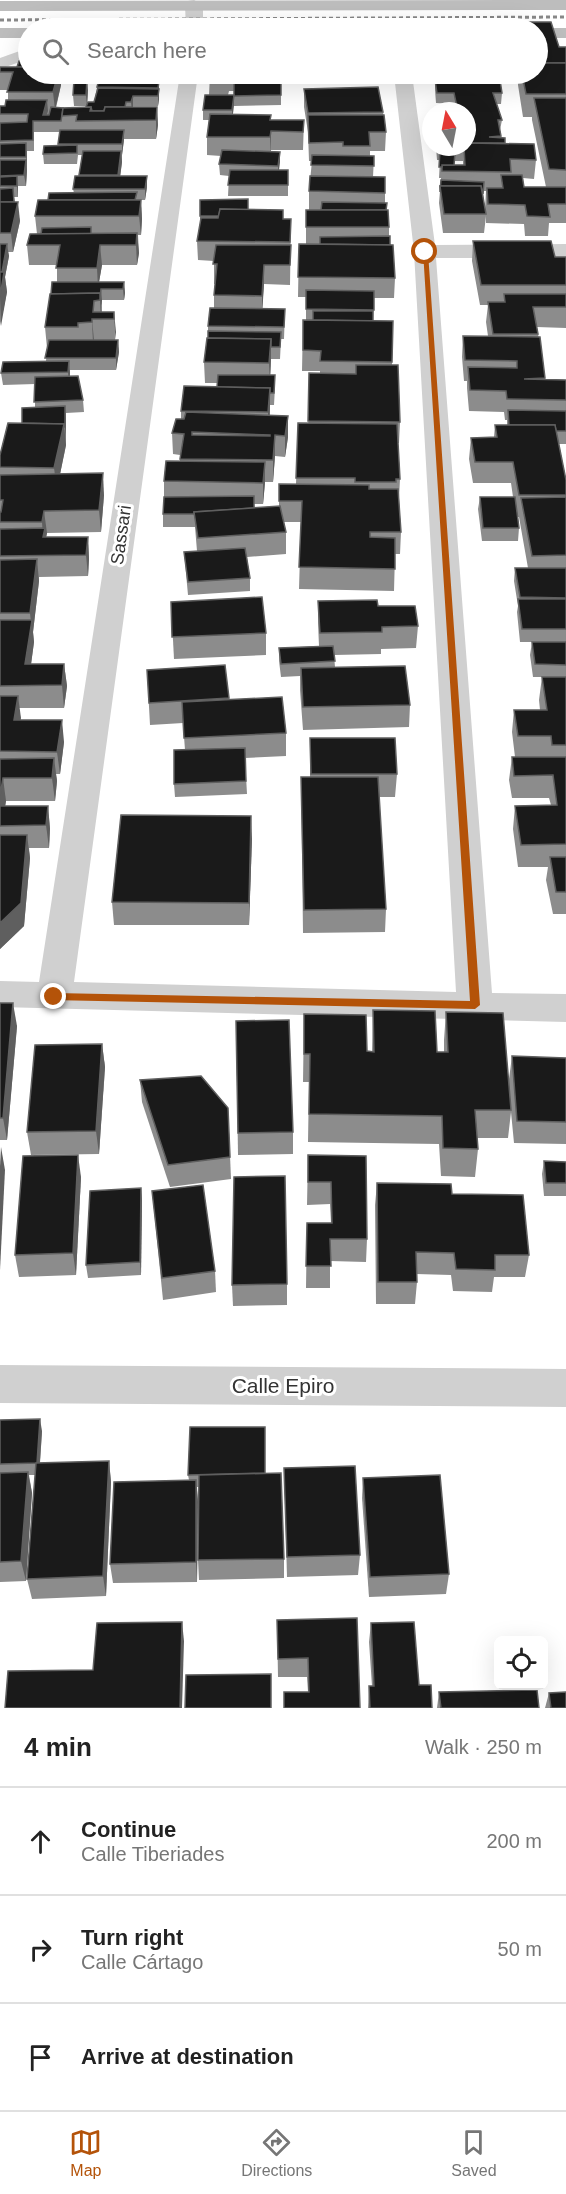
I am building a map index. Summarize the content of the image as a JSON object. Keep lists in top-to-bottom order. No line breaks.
{"streets":{"street":["Sassari","Calle Epiro"]},"north":"top","page":{"search":"Search here","heading":["4 min","Walk · 250 m"],"list":[["Continue","Calle Tiberiades","200 m"],["Turn right","Calle Cártago","50 m"],"Arrive at destination"],"nav":["Map","Directions","Saved"]}}
